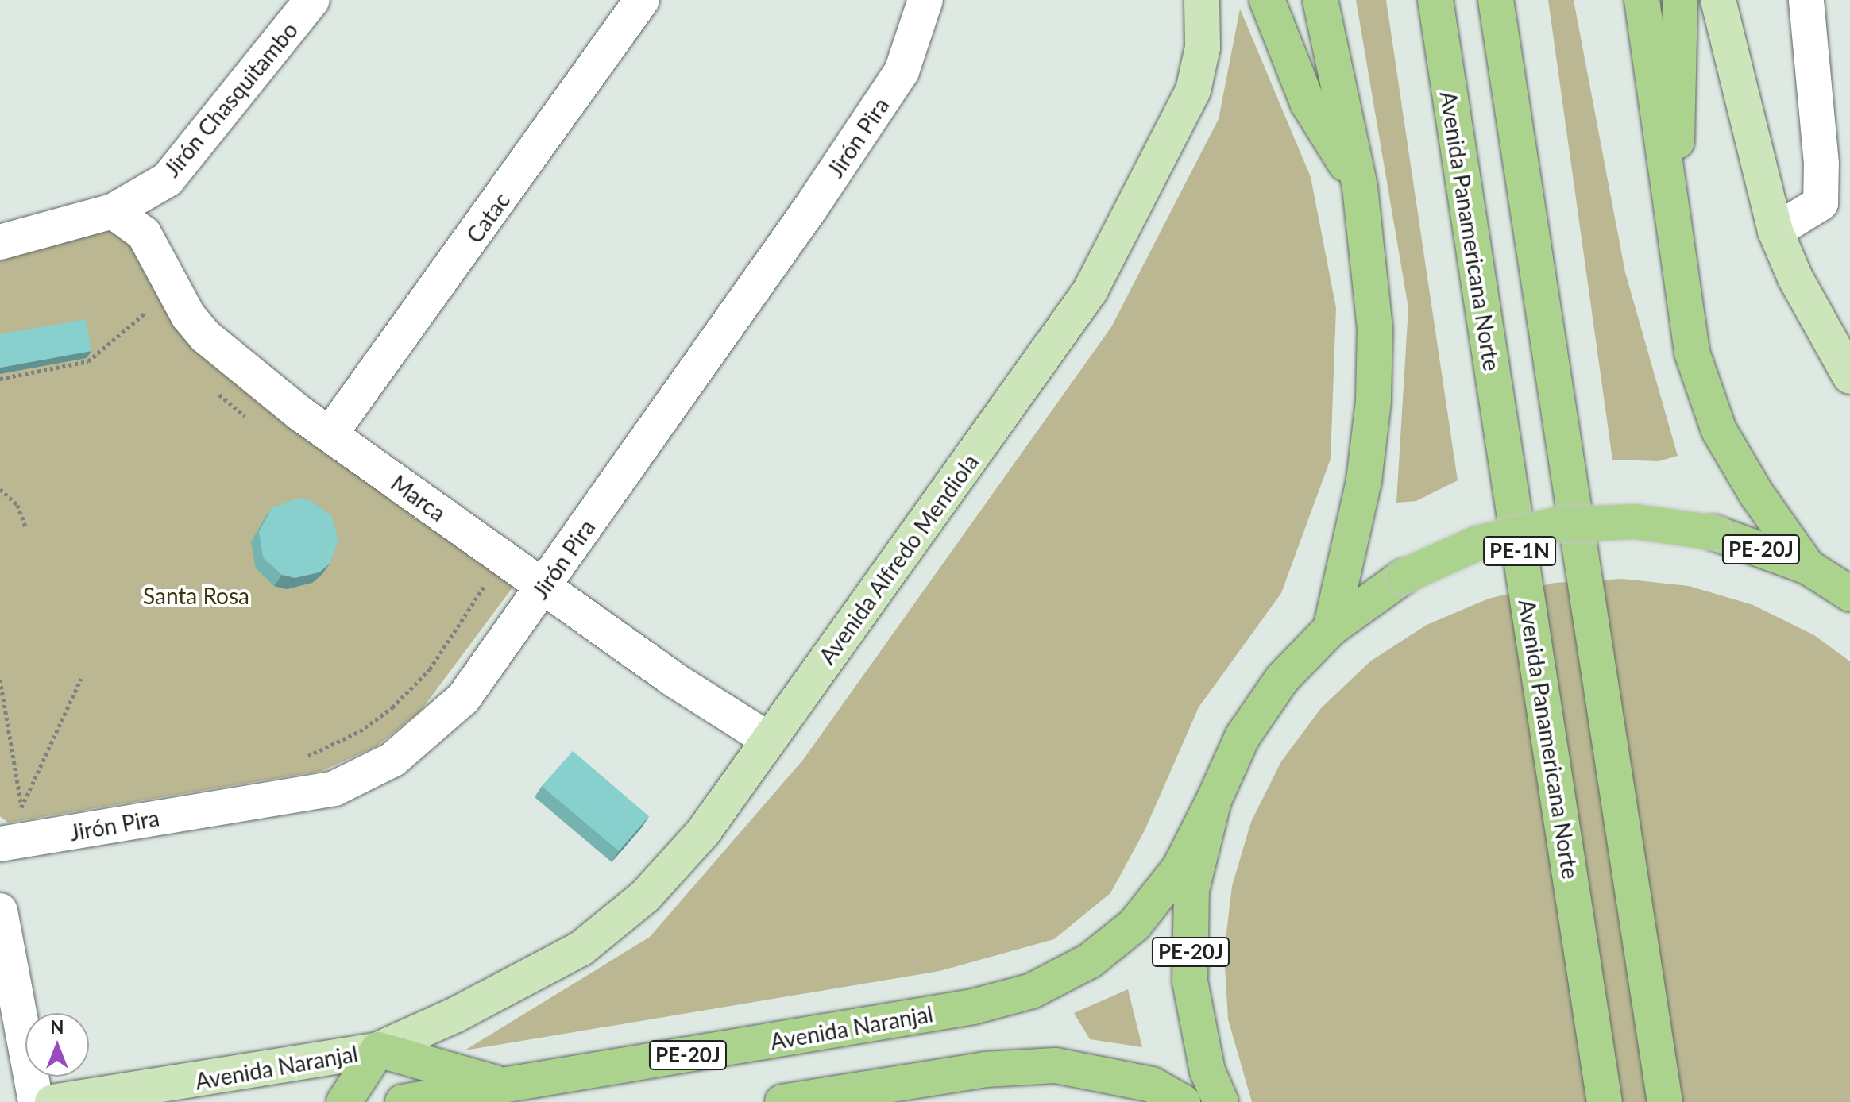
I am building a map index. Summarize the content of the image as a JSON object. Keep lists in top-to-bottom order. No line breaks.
{"streets":{"highway":["Avenida Panamericana Norte","PE-20J","PE-1N","Avenida Naranjal"],"main road":["Avenida Alfredo Mendiola"],"street":["Jirón Chasquitambo","Jirón Pira","Catac","Marca"]},"crossings":[["Jirón Chasquitambo","Marca"],["Jirón Pira","Marca"],["Catac","Marca"],["Marca","Avenida Alfredo Mendiola"],["PE-20J","Avenida Naranjal"],["Avenida Alfredo Mendiola","Avenida Naranjal"]],"parks":["Santa Rosa"],"north":"top"}
